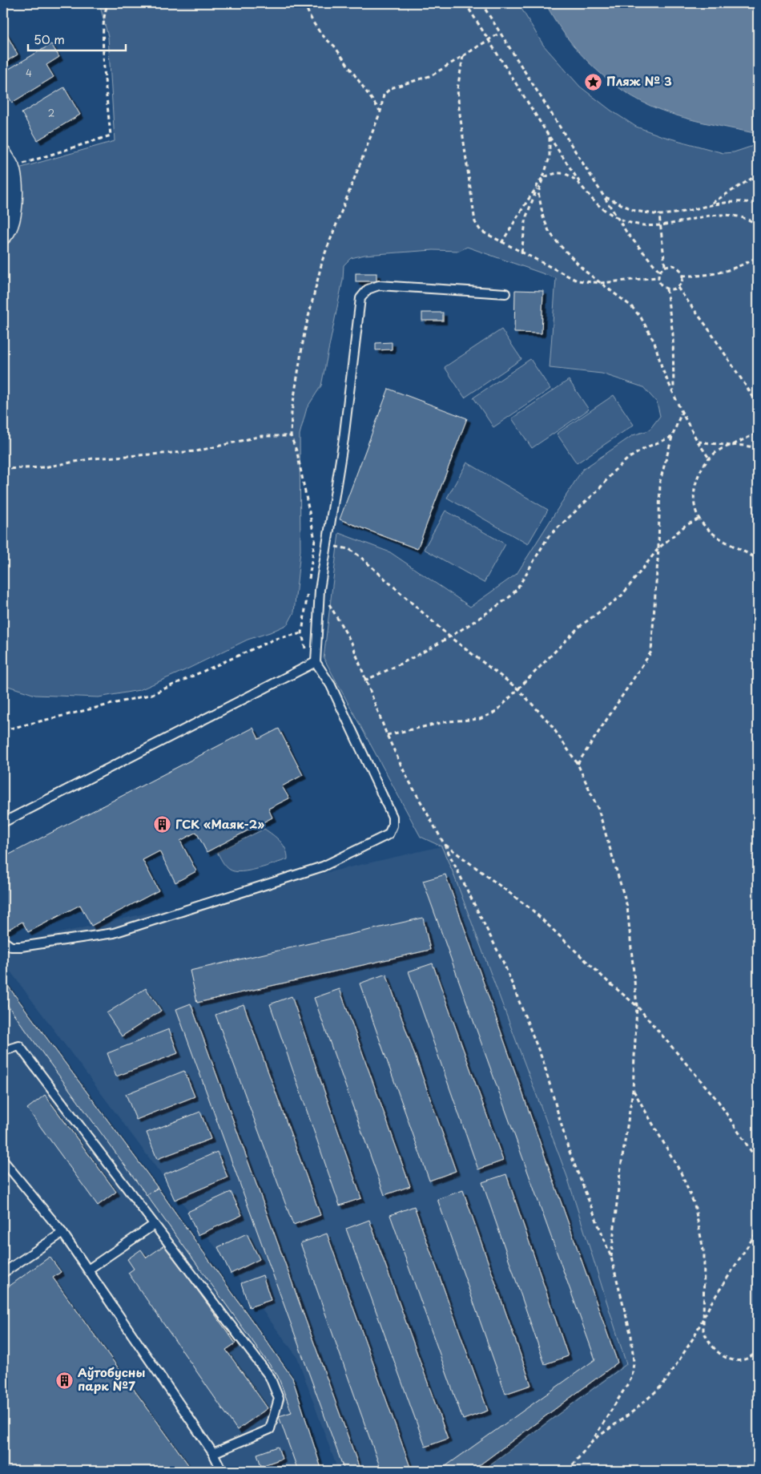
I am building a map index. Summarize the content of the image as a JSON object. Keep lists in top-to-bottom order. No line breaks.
{"places":{"place":["Пляж № 3"],"building":["ГСК «Маяк-2»","Аўтобусны парк №7"]},"house_numbers":["4","2"],"scale_bar":"50 m"}
